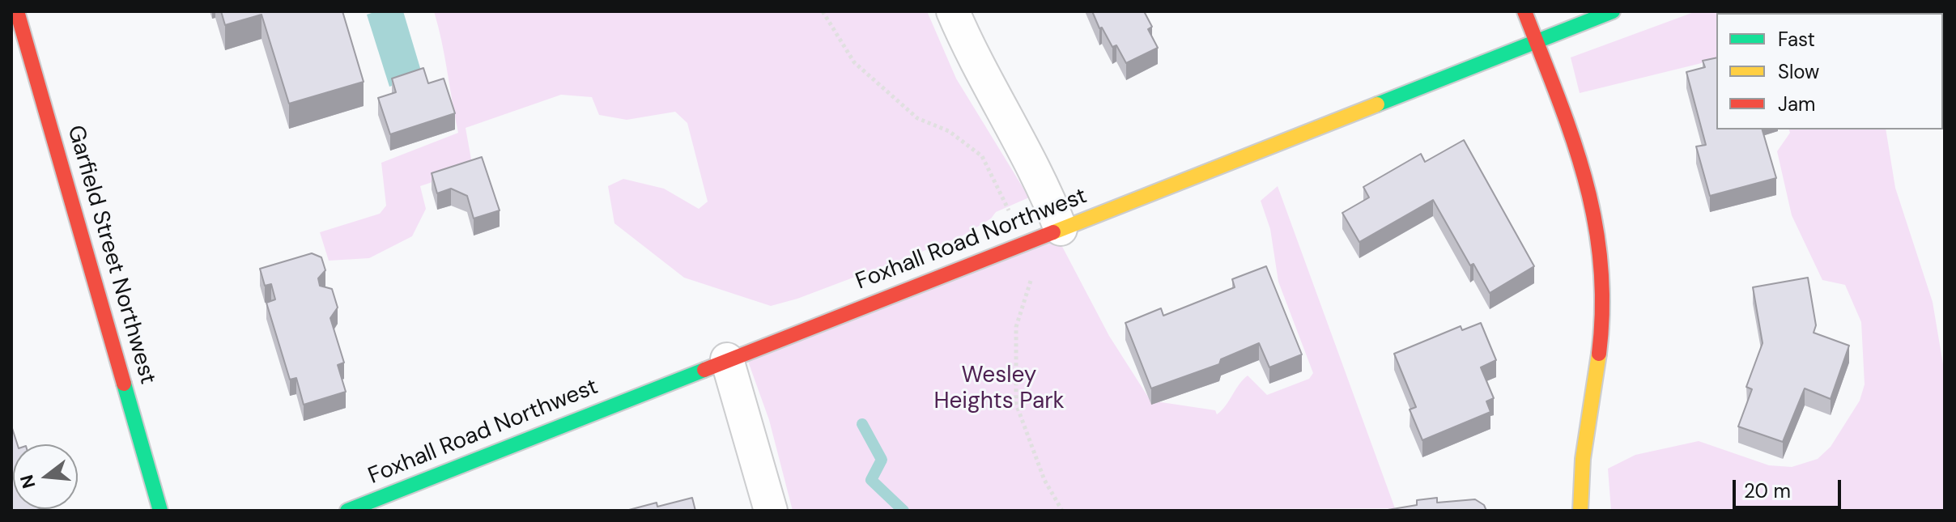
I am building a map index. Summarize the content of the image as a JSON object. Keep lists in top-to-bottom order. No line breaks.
{"streets":{"main road":["Foxhall Road Northwest","Garfield Street Northwest"]},"parks":["Wesley Heights Park"],"legend":["Fast","Slow","Jam"],"scale_bar":"20 m","north":"left"}
